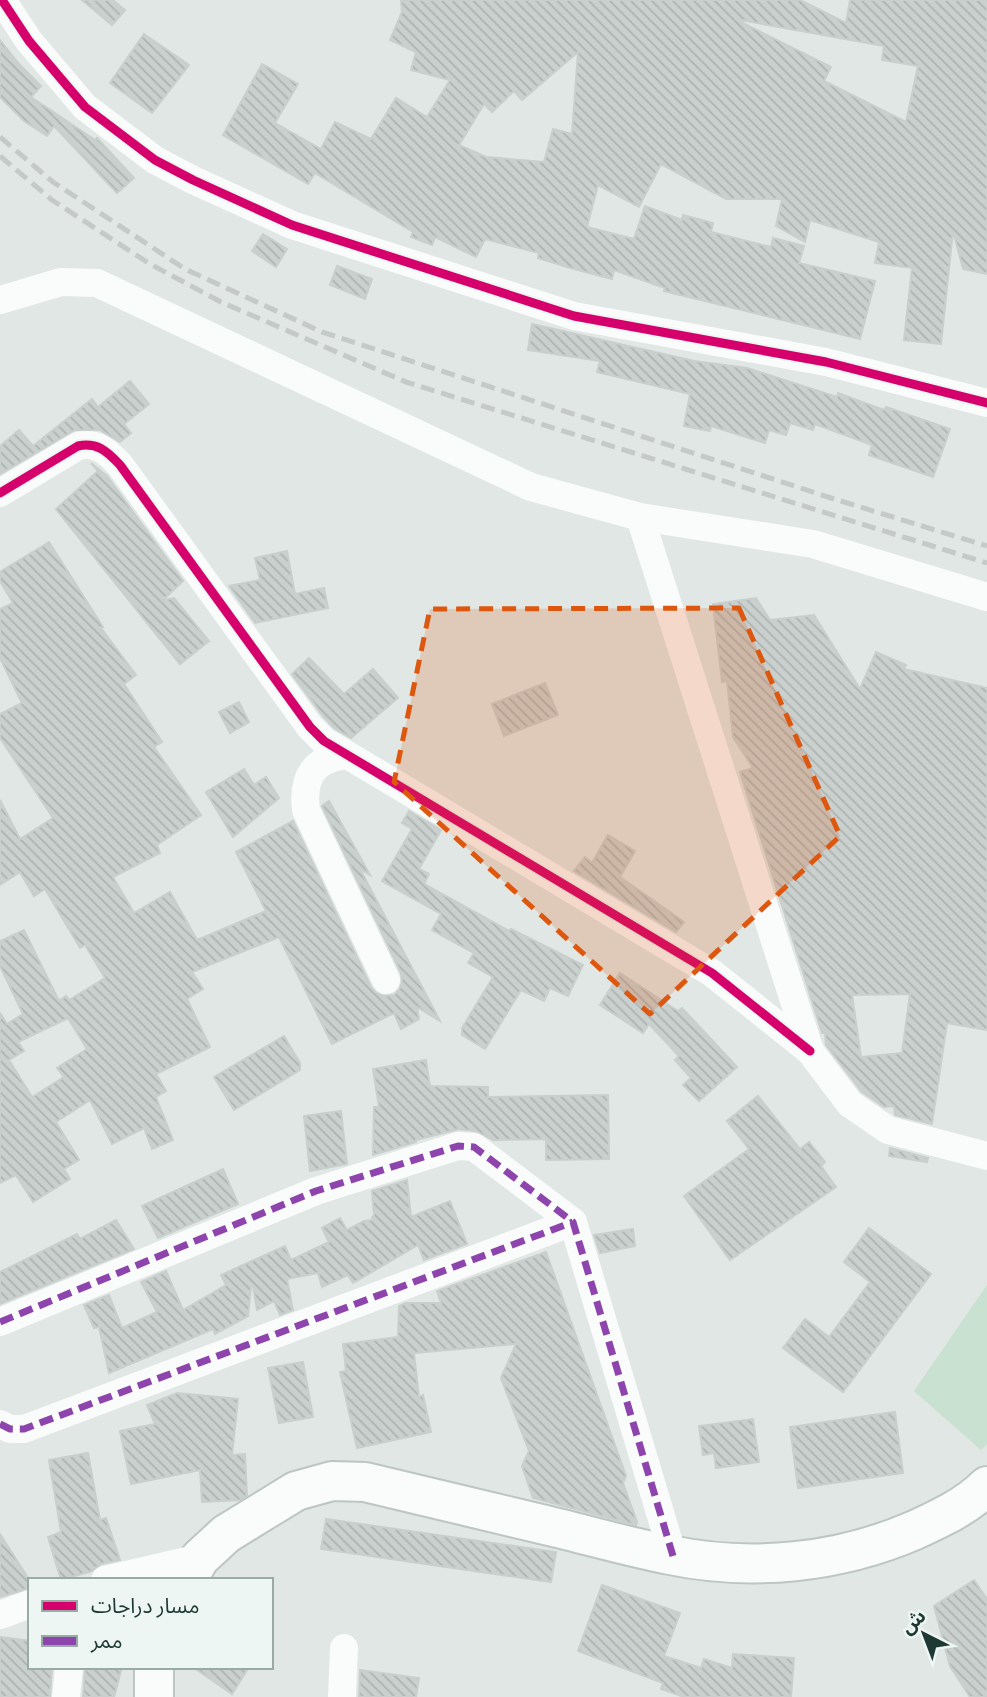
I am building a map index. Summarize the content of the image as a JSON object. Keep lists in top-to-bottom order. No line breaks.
{"legend":["مسار دراجات","ممر"],"north":"top left"}
